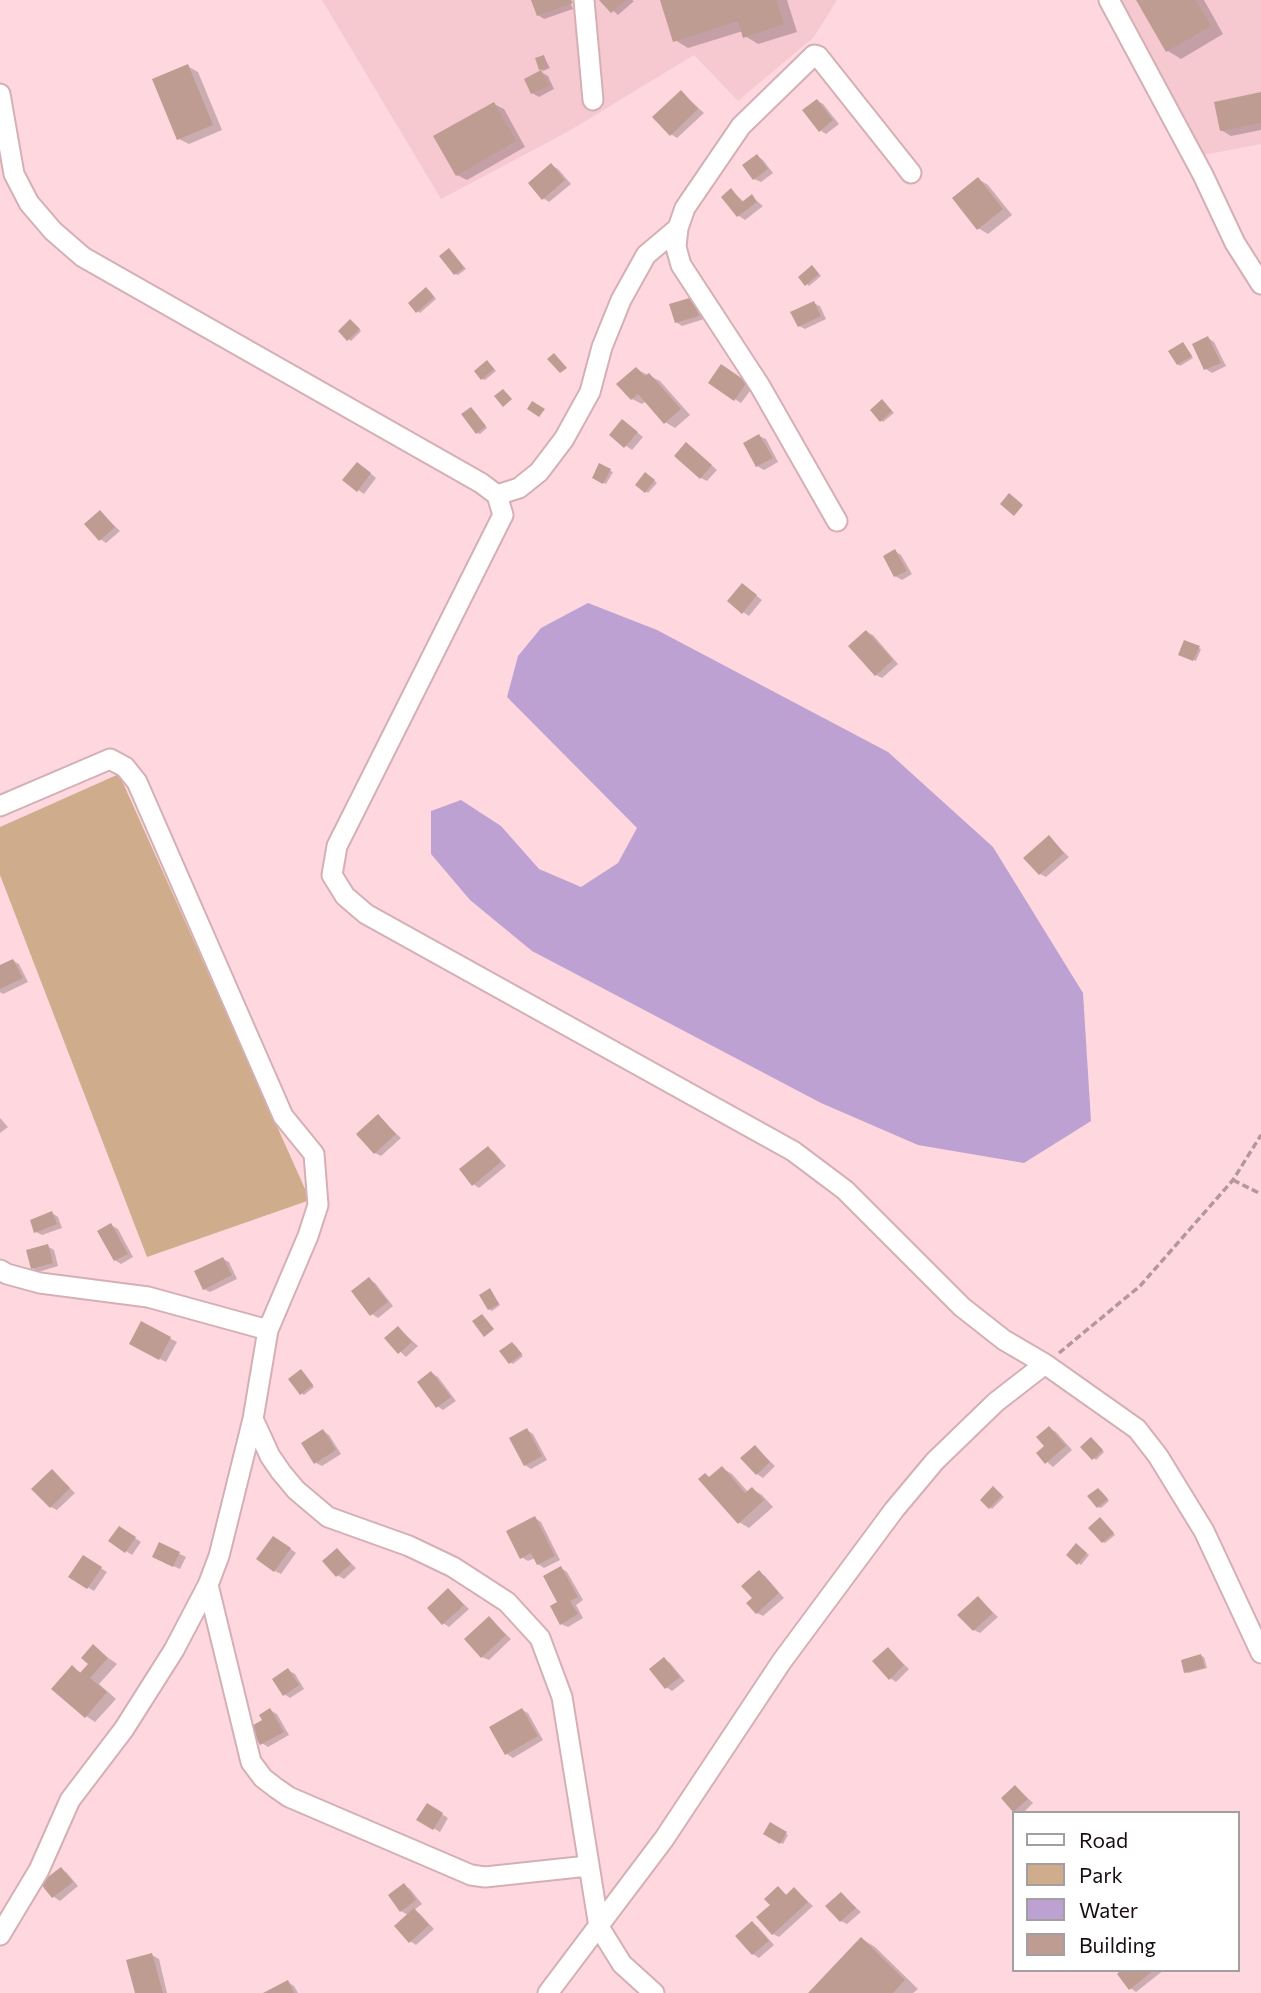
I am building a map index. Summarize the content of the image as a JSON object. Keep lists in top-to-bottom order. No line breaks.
{"legend":["Road","Park","Water","Building"]}
